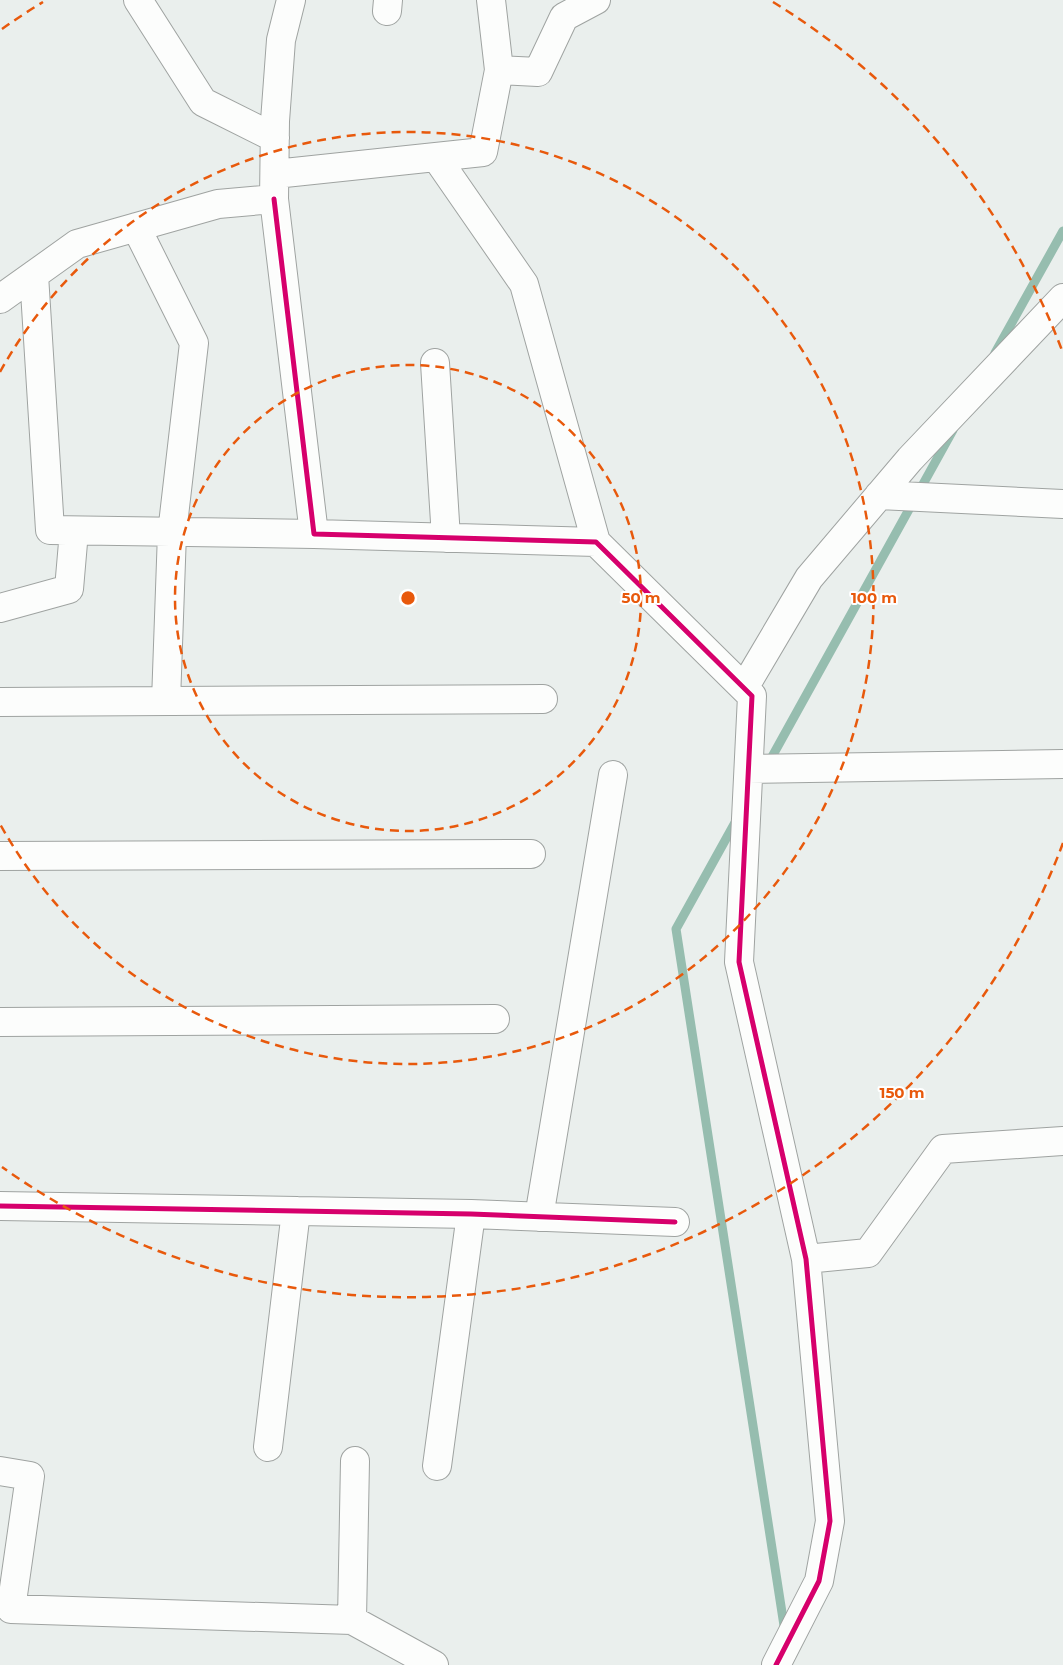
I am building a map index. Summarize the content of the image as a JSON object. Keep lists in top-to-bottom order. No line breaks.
{"rings":["50 m","100 m","150 m"]}
